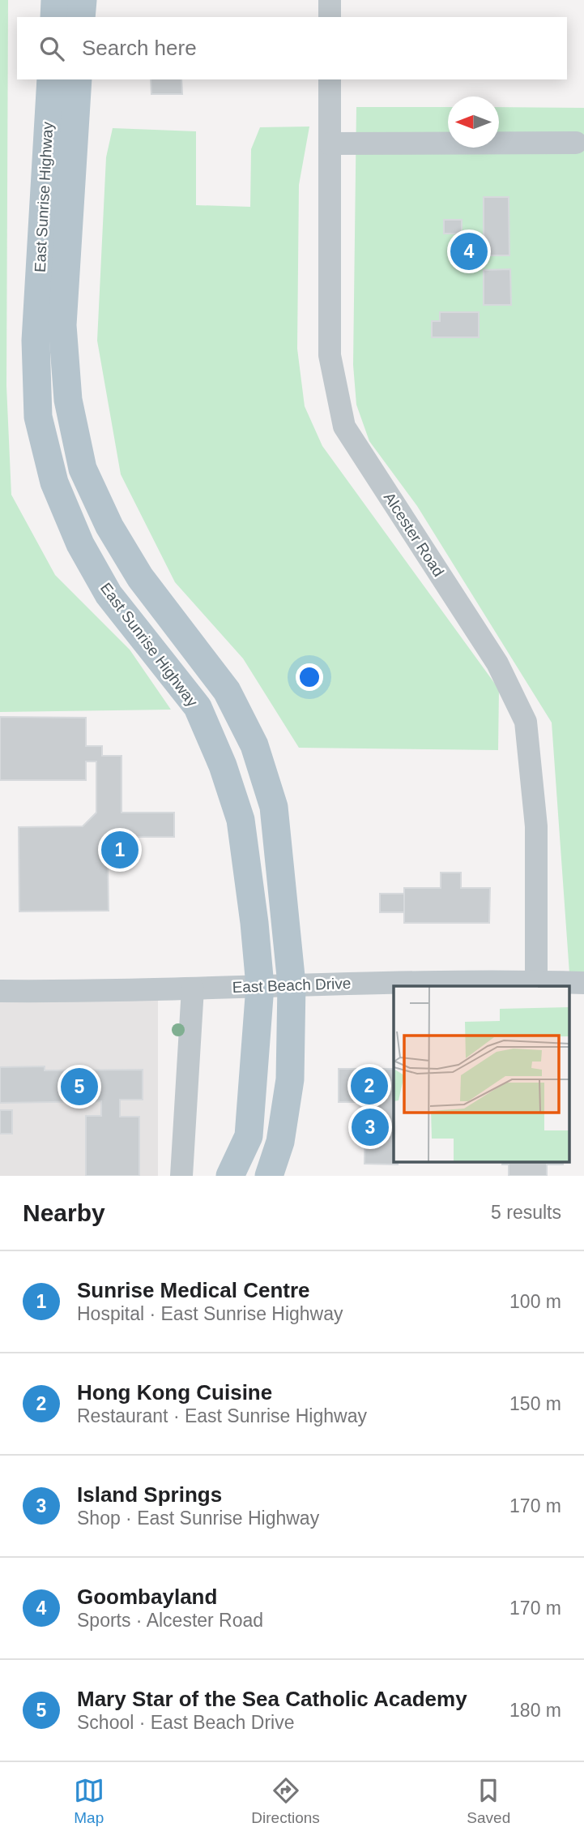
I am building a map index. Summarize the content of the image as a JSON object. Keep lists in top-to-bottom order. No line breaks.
{"streets":{"main road":["East Sunrise Highway"],"street":["Alcester Road","East Beach Drive"]},"crossings":[["East Sunrise Highway","East Beach Drive"],["Alcester Road","East Beach Drive"]],"north":"left","page":{"search":"Search here","pins":["4","1","2","5","3"],"heading":["Nearby","5 results"],"list":[{"mark":"1","name":"Sunrise Medical Centre","note":"Hospital · East Sunrise Highway","value":"100 m"},{"mark":"2","name":"Hong Kong Cuisine","note":"Restaurant · East Sunrise Highway","value":"150 m"},{"mark":"3","name":"Island Springs","note":"Shop · East Sunrise Highway","value":"170 m"},{"mark":"4","name":"Goombayland","note":"Sports · Alcester Road","value":"170 m"},{"mark":"5","name":"Mary Star of the Sea Catholic Academy","note":"School · East Beach Drive","value":"180 m"}],"nav":["Map","Directions","Saved"]}}
